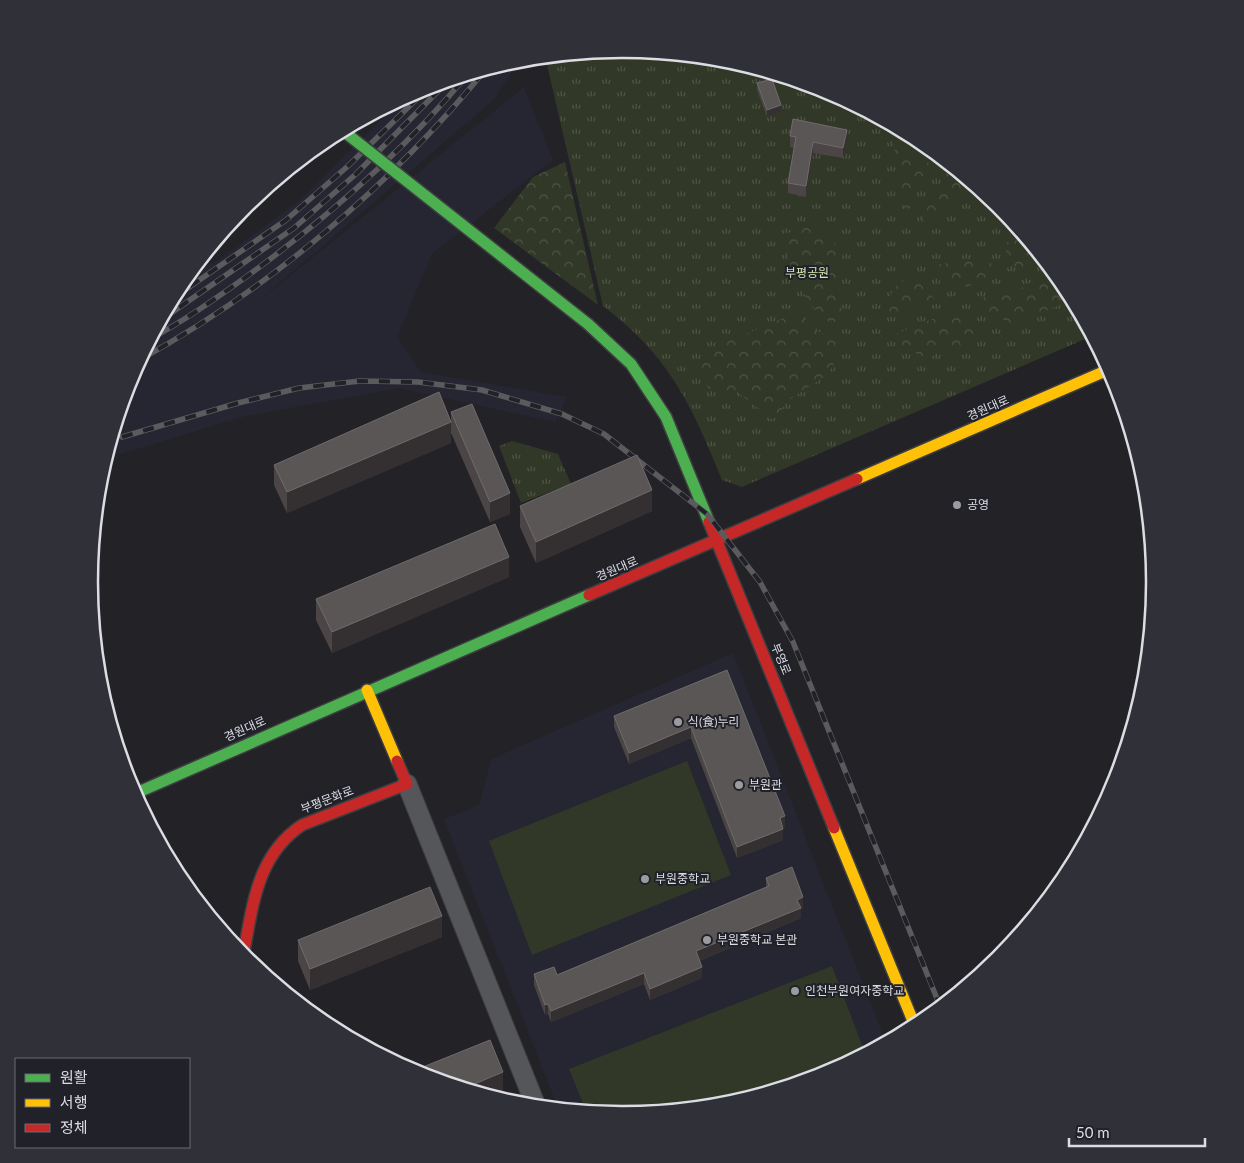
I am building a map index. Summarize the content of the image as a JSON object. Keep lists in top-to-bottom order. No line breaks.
{"streets":{"street":["경원대로","부영로","부평문화로"]},"crossings":[["경원대로","부영로"]],"parks":["부평공원"],"places":["공영","식(食)누리","부원관","부원중학교","부원중학교 본관","인천부원여자중학교"],"legend":["원활","서행","정체"],"scale_bar":"50 m"}
